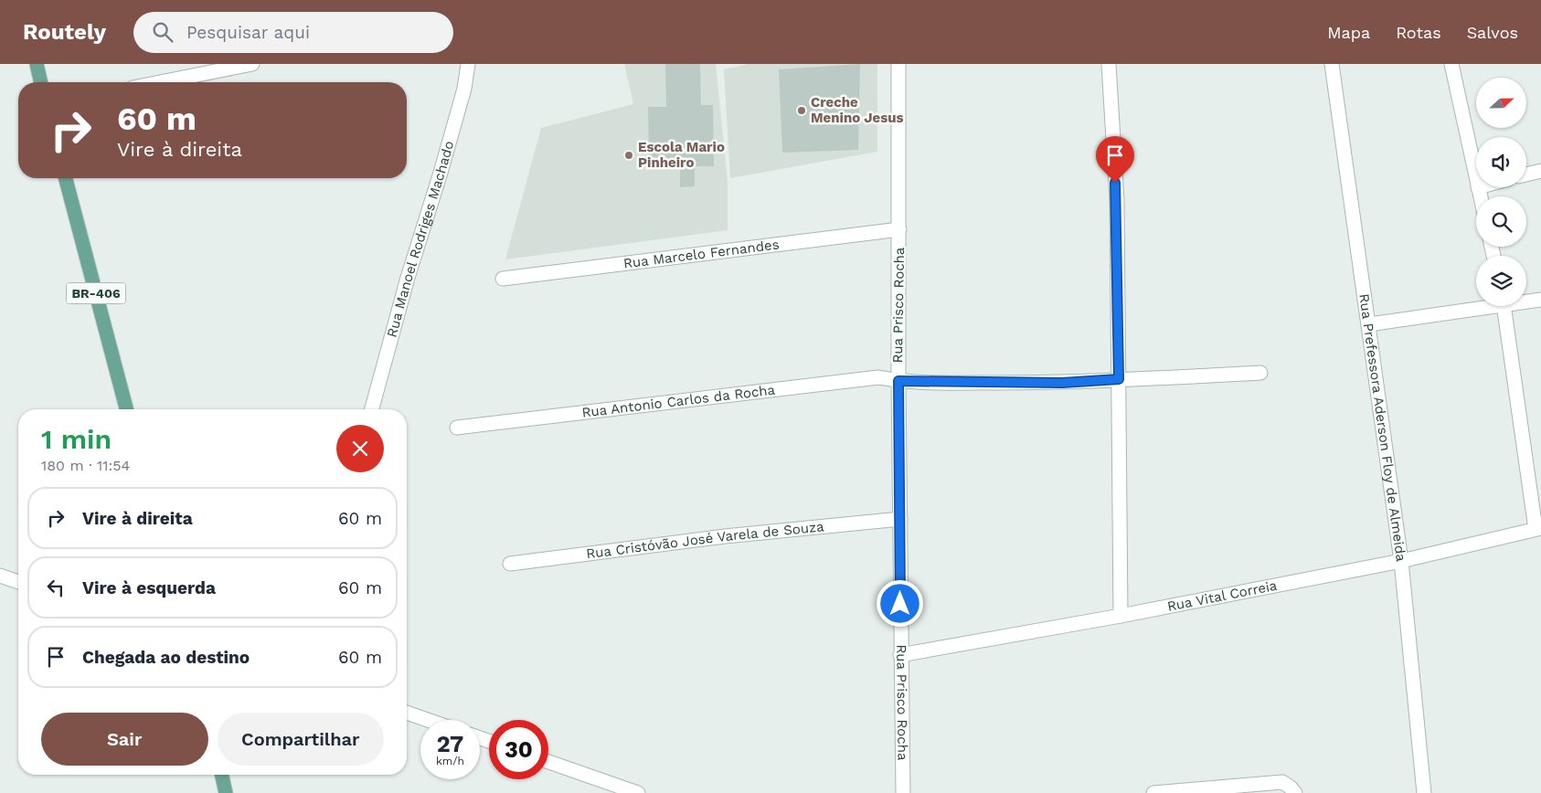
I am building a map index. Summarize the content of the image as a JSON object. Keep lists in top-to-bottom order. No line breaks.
{"streets":{"main road":["BR-406"],"street":["Rua Manoel Rodriges Machado","Rua Marcelo Fernandes","Rua Prisco Rocha","Rua Antonio Carlos da Rocha","Rua Prefessora Aderson Floy de Almeida","Rua Cristóvão José Varela de Souza","Rua Vital Correia"]},"crossings":[["Rua Marcelo Fernandes","Rua Prisco Rocha"],["Rua Prisco Rocha","Rua Antonio Carlos da Rocha"],["Rua Prisco Rocha","Rua Cristóvão José Varela de Souza"],["Rua Prisco Rocha","Rua Vital Correia"],["Rua Prefessora Aderson Floy de Almeida","Rua Vital Correia"]],"places":["Creche Menino Jesus","Escola Mario Pinheiro"],"north":"right","page":{"header":"Routely","search":"Pesquisar aqui","nav":["Mapa","Rotas","Salvos"],"turn":["60 m","Vire à direita"],"heading":["1 min","180 m · 11:54"],"list":[{"name":"Vire à direita","value":"60 m"},{"name":"Vire à esquerda","value":"60 m"},{"name":"Chegada ao destino","value":"60 m"}],"buttons":["Sair","Compartilhar"],"speed":"27 km/h","limit":"30"}}
